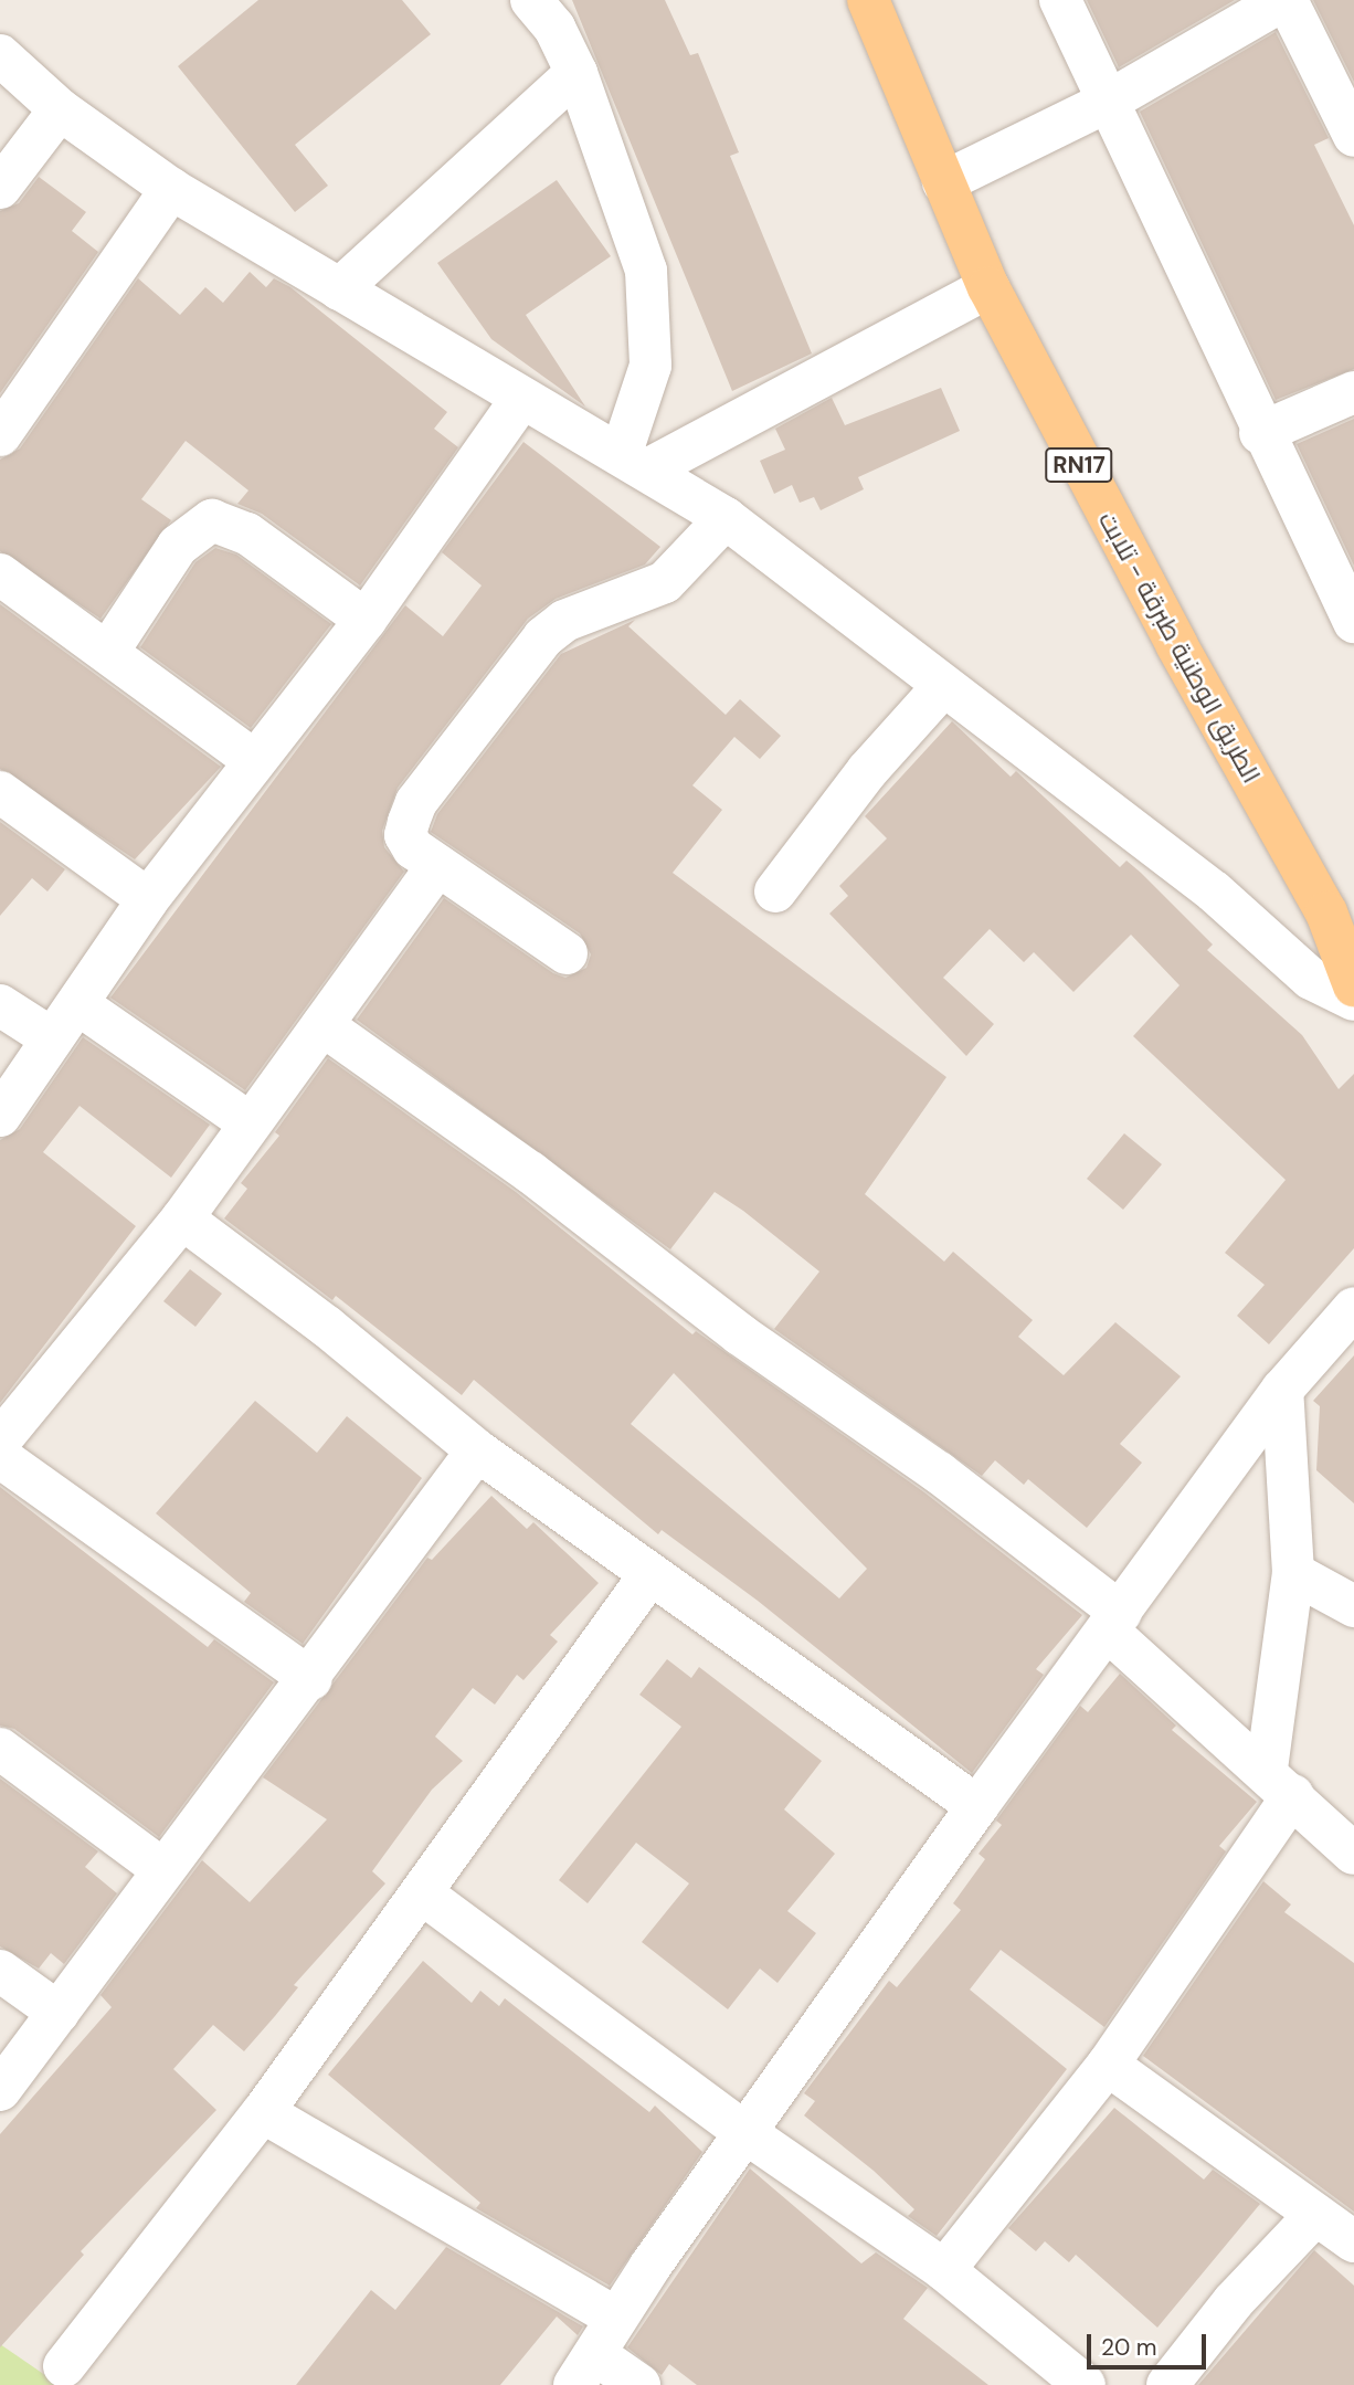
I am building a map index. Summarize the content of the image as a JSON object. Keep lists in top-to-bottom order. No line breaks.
{"streets":{"main road":["RN17","الطريق الوطنية طبرقة - تلابت"]},"scale_bar":"20 m"}
